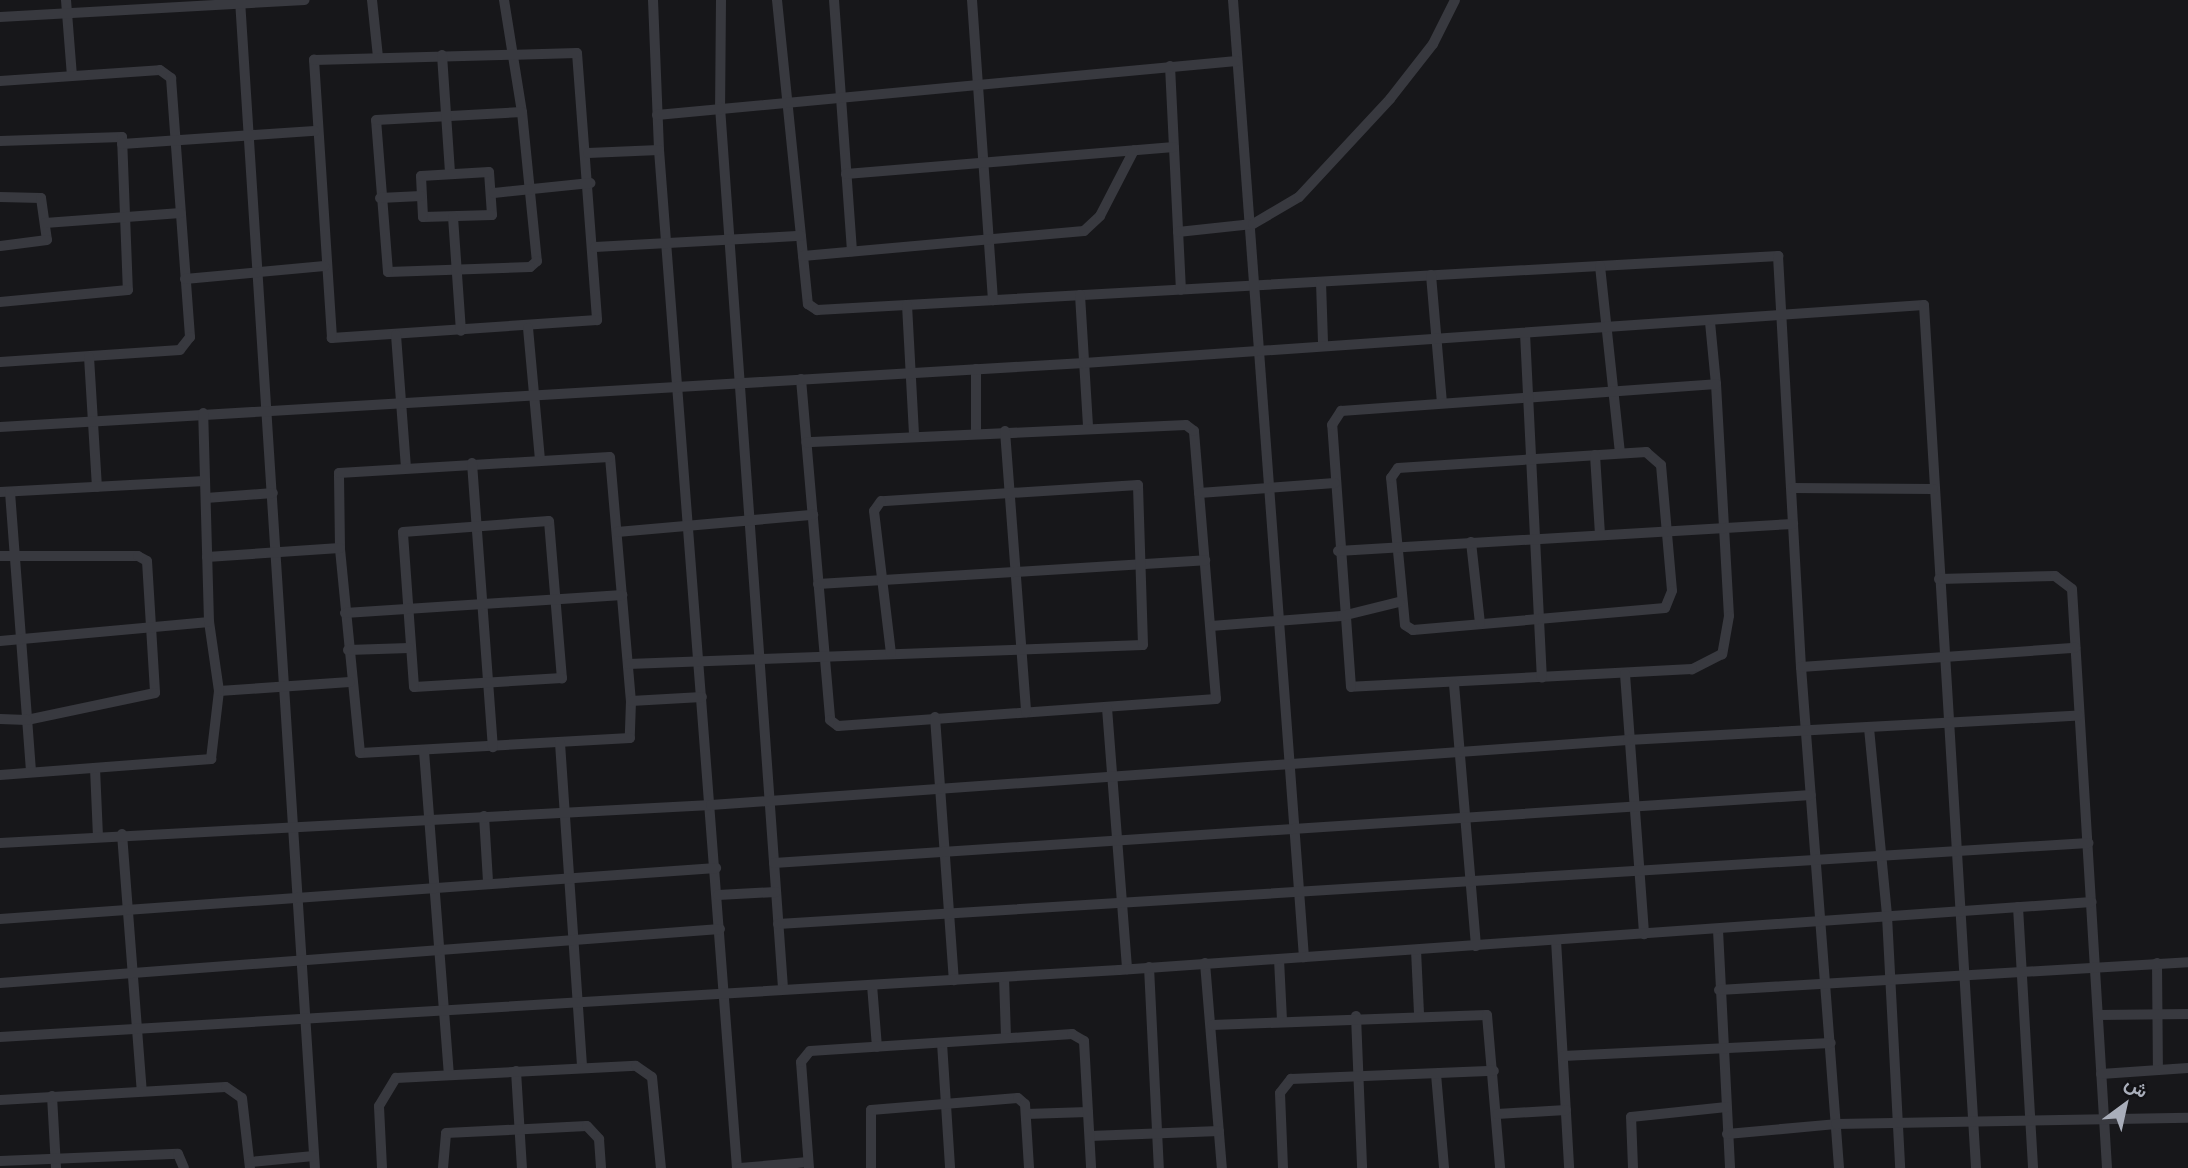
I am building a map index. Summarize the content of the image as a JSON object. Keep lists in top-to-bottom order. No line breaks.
{"north":"top right"}
